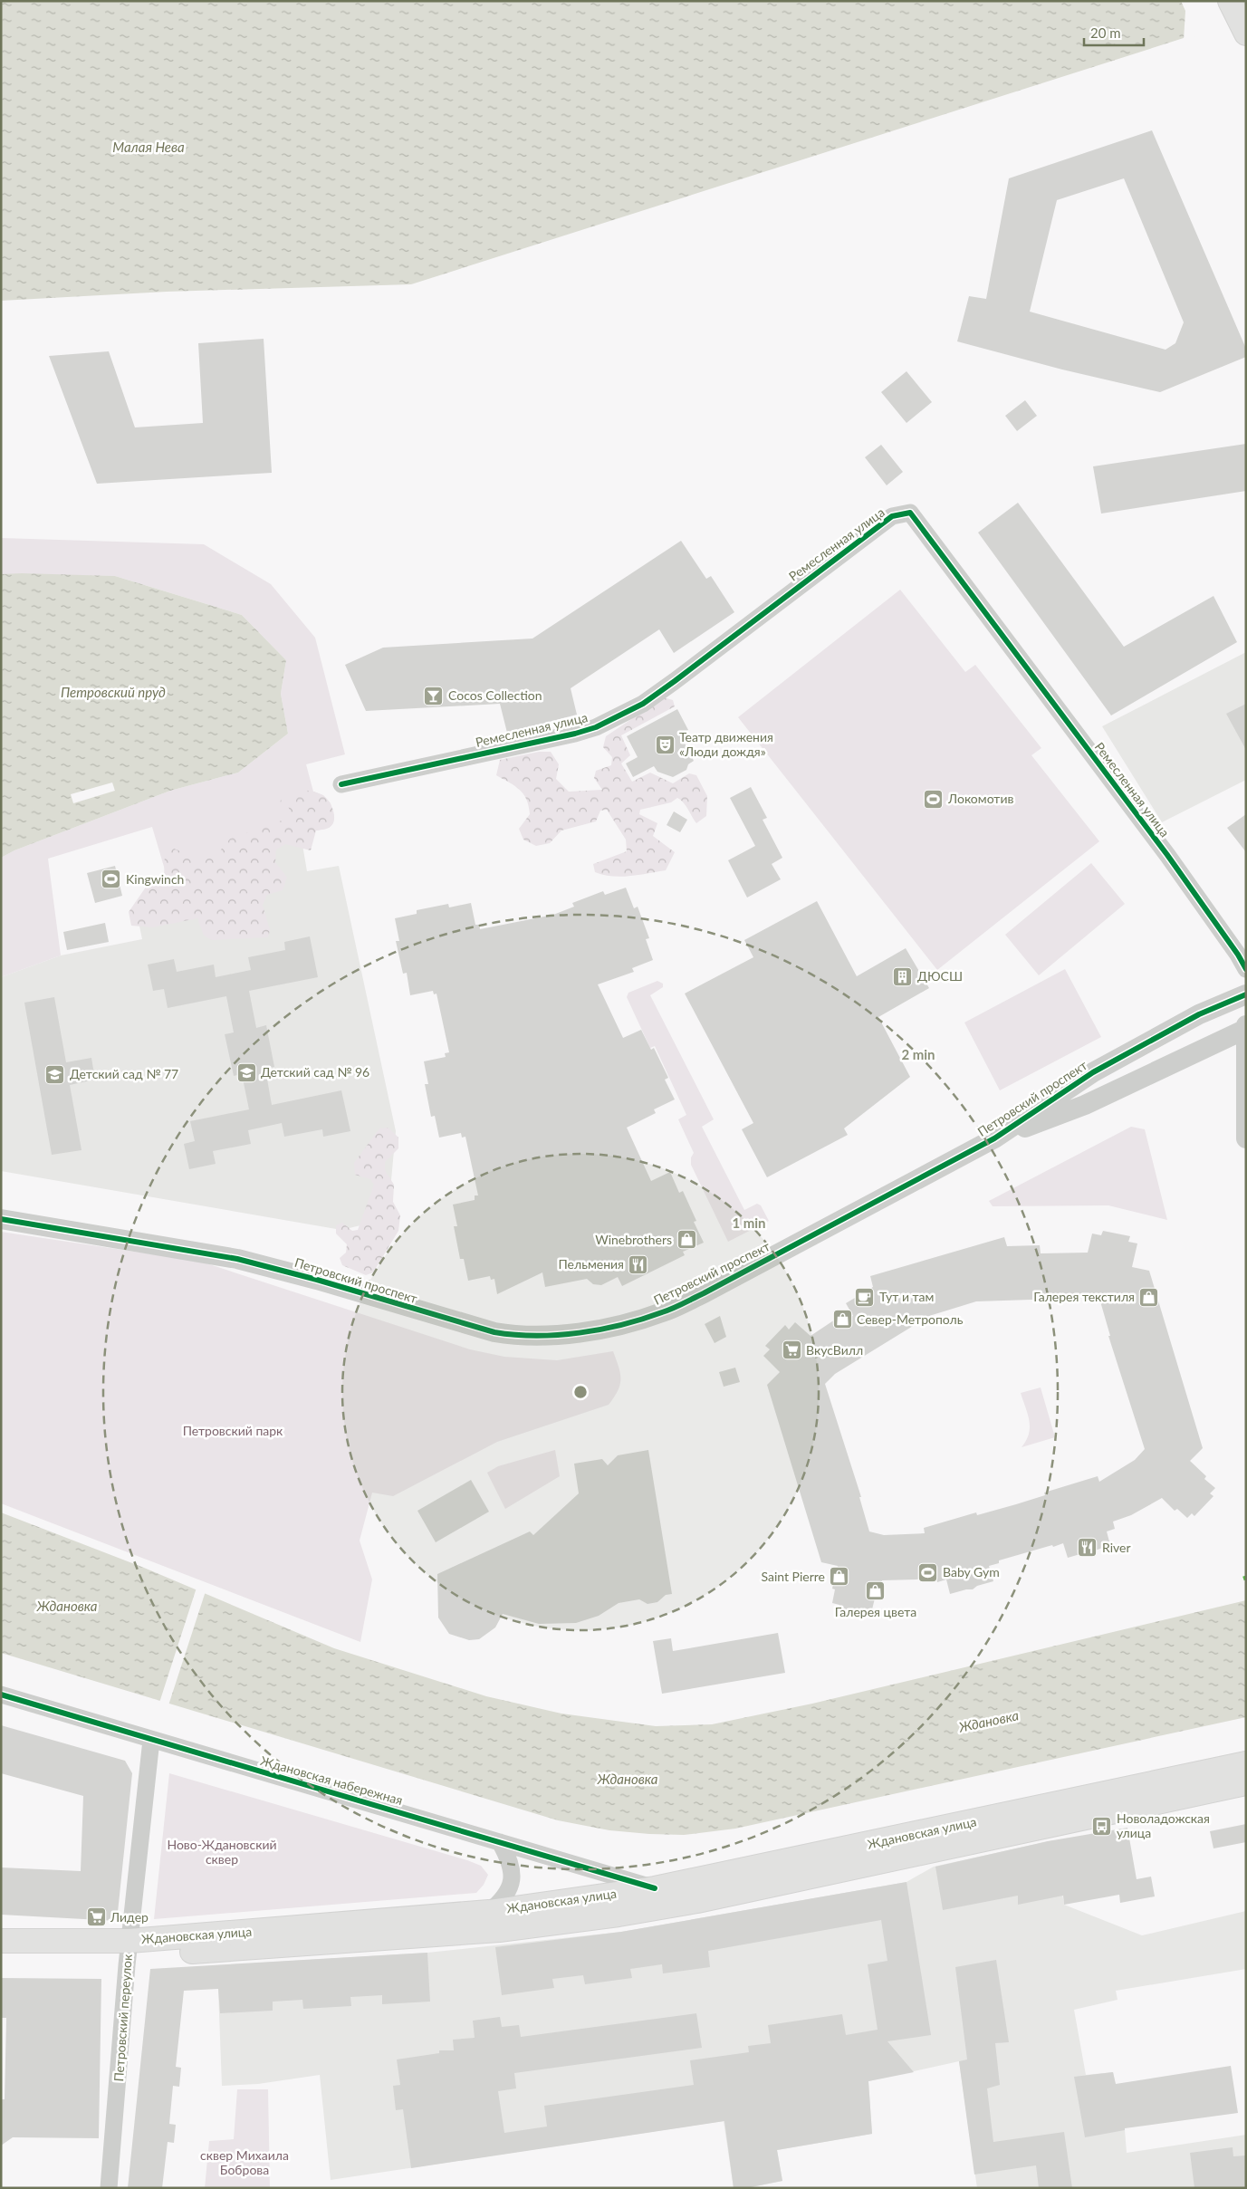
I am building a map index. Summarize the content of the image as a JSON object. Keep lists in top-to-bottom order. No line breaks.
{"streets":{"main road":["Ждановская улица"],"street":["Ремесленная улица","Петровский проспект","Ждановская набережная","Петровский переулок"]},"crossings":[["Ждановская набережная","Ждановская улица"],["Ждановская набережная","Петровский переулок"],["Ждановская улица","Петровский переулок"]],"water":["Малая Нева","Петровский пруд","Ждановка"],"parks":["Петровский парк","Ново-Ждановский сквер","сквер Михаила Боброва"],"places":{"bar":["Cocos Collection"],"theatre":["Театр движения «Люди дождя»"],"sports":["Локомотив","Kingwinch","Baby Gym"],"building":["ДЮСШ"],"school or university":["Детский сад № 96","Детский сад № 77"],"shop":["Winebrothers","Галерея текстиля","Север-Метрополь","Saint Pierre","Галерея цвета"],"restaurant":["Пельмения","River"],"cafe":["Тут и там"],"supermarket":["ВкусВилл","Лидер"],"bus stop":["Новоладожская улица"]},"scale_bar":"20 m","rings":["2 min","1 min"]}
